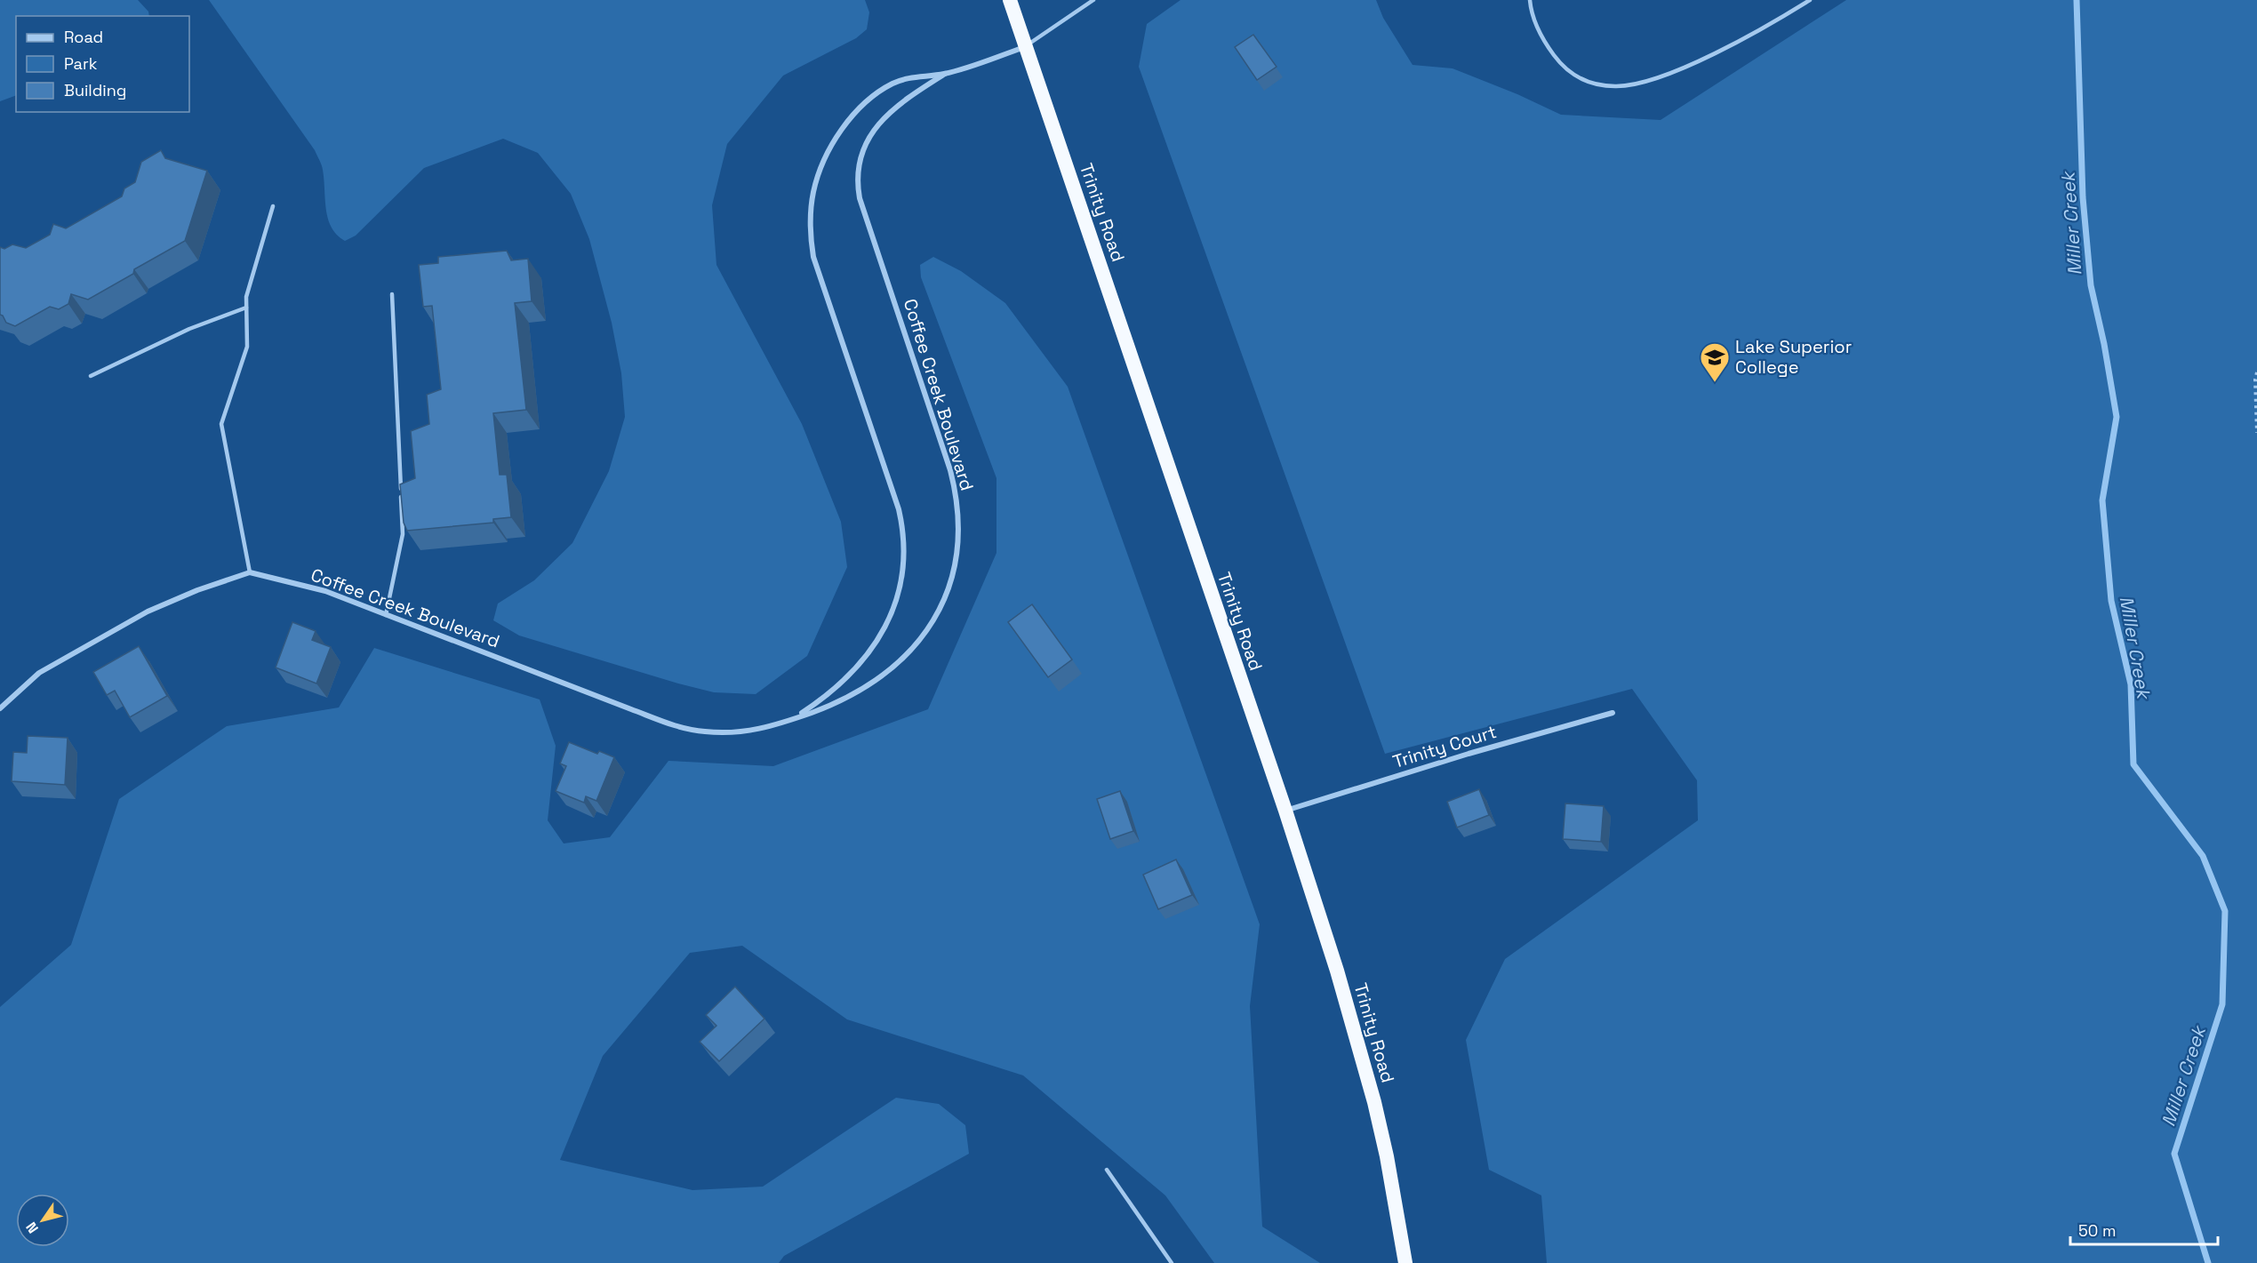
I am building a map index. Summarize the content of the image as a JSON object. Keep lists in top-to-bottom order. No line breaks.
{"streets":{"highway":["Trinity Road"],"street":["Coffee Creek Boulevard","Trinity Court"]},"crossings":[["Trinity Road","Coffee Creek Boulevard"],["Trinity Road","Trinity Court"]],"water":["Miller Creek"],"places":{"school or university":["Lake Superior College"]},"legend":["Road","Park","Building"],"scale_bar":"50 m","north":"bottom left"}
